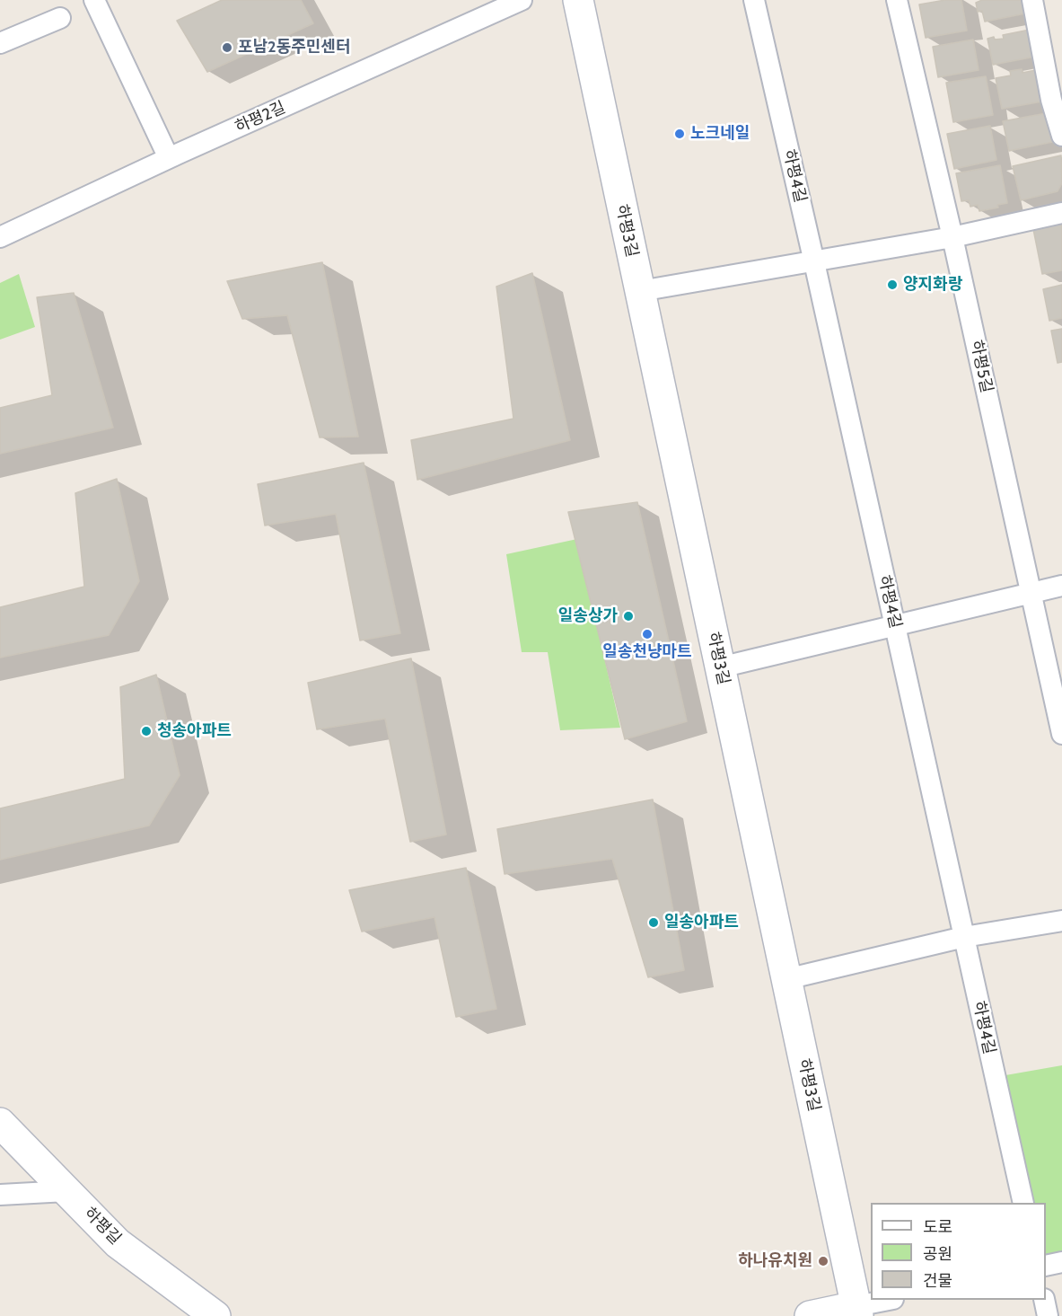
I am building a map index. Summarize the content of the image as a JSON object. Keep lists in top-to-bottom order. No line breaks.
{"streets":{"street":["하평2길","하평4길","하평3길","하평5길","하평길"]},"places":["포남2동주민센터","노크네일","양지화랑","일송상가","일송천냥마트","청송아파트","일송아파트","하나유치원"],"legend":["도로","공원","건물"]}
